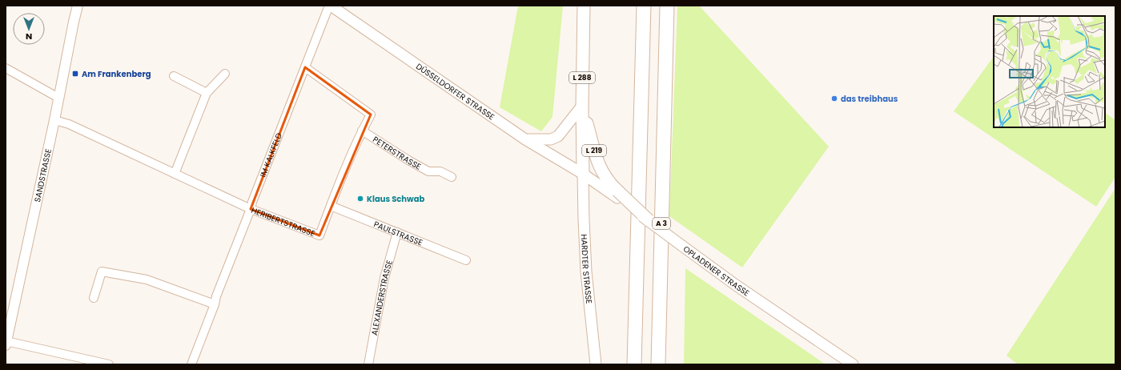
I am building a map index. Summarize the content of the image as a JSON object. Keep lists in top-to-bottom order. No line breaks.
{"streets":{"highway":["A 3"],"main road":["L 288","DÜSSELDORFER STRASSE","L 219","HARDTER STRASSE","OPLADENER STRASSE"],"street":["PETERSTRASSE","IM KALKFELD","SANDSTRASSE","HERIBERTSTRASSE","PAULSTRASSE","ALEXANDERSTRASSE"]},"crossings":[["L 288","DÜSSELDORFER STRASSE"],["L 288","L 219"],["L 288","HARDTER STRASSE"],["DÜSSELDORFER STRASSE","L 219"],["DÜSSELDORFER STRASSE","IM KALKFELD"],["DÜSSELDORFER STRASSE","HARDTER STRASSE"],["L 219","HARDTER STRASSE"],["L 219","OPLADENER STRASSE"],["PETERSTRASSE","HERIBERTSTRASSE"],["IM KALKFELD","HERIBERTSTRASSE"],["SANDSTRASSE","HERIBERTSTRASSE"],["HERIBERTSTRASSE","PAULSTRASSE"],["PAULSTRASSE","ALEXANDERSTRASSE"]],"places":{"transit":["Am Frankenberg"],"other":["das treibhaus","Klaus Schwab"]},"north":"bottom"}
